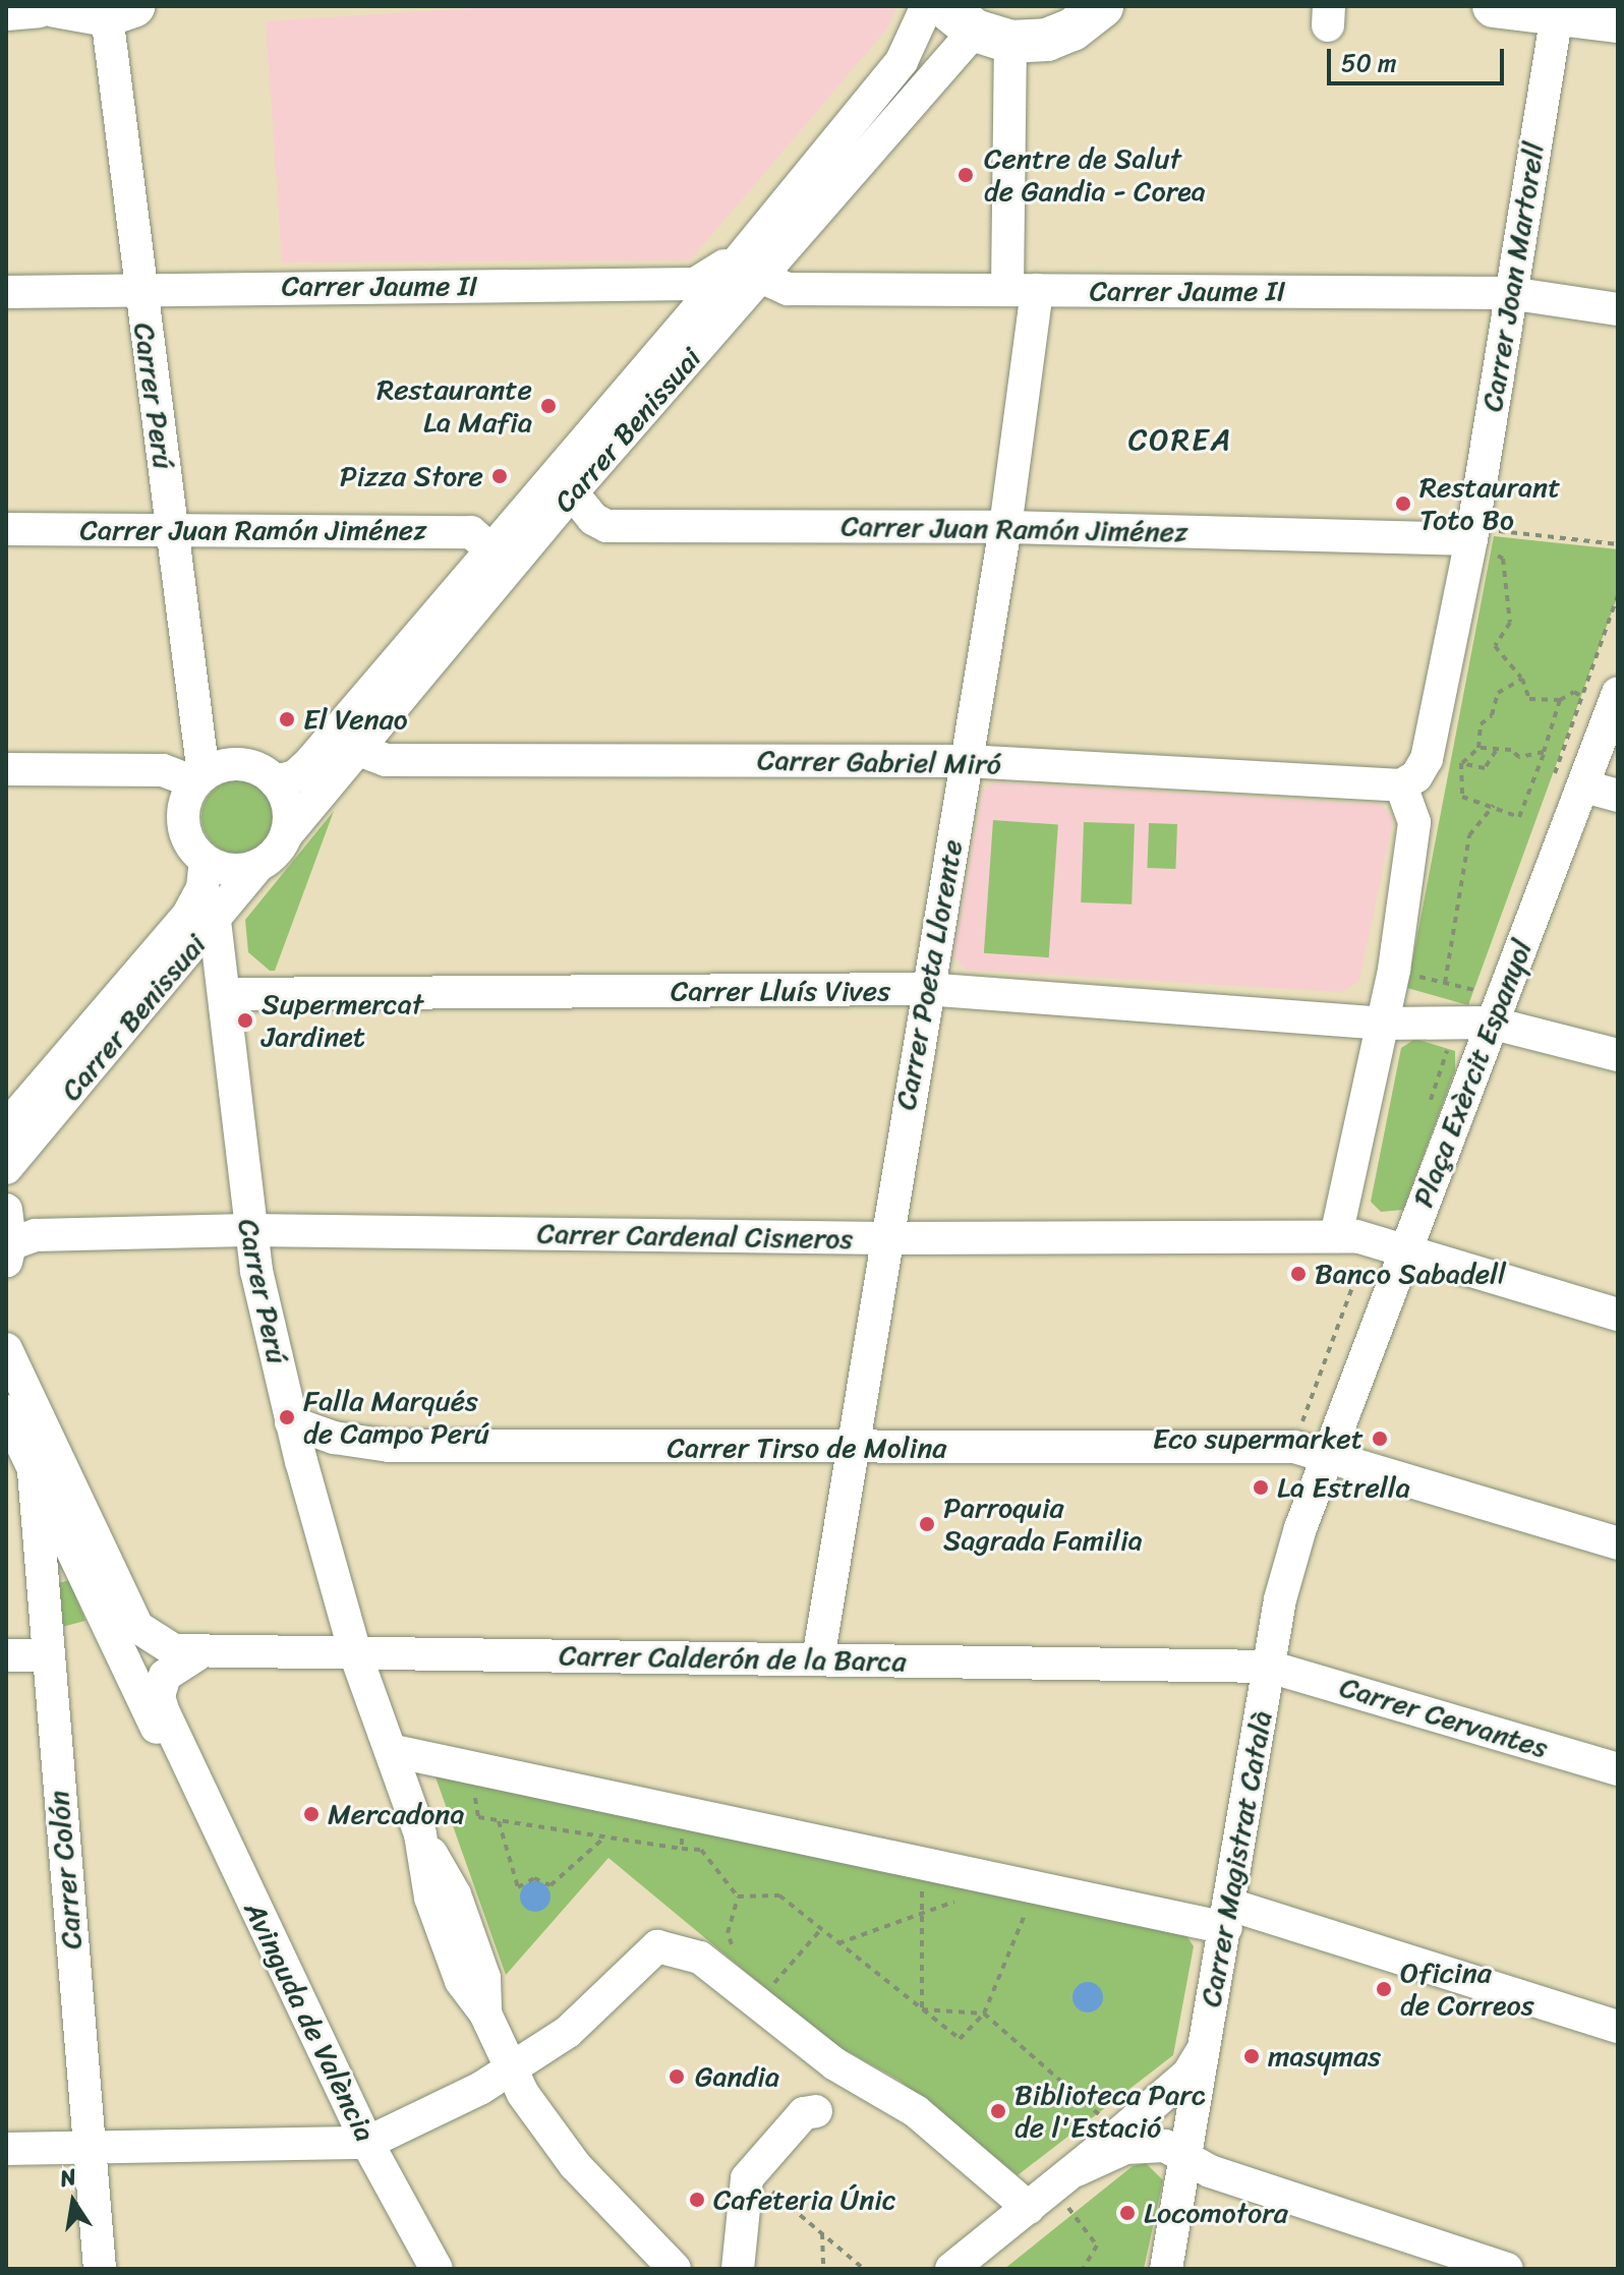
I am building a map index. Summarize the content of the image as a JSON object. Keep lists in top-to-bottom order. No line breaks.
{"streets":{"street":["Carrer Joan Martorell","Carrer Jaume II","Carrer Perú","Carrer Benissuai","Carrer Juan Ramón Jiménez","Carrer Gabriel Miró","Carrer Poeta Llorente","Carrer Lluís Vives","Plaça Exèrcit Espanyol","Carrer Cardenal Cisneros","Carrer Tirso de Molina","Carrer Calderón de la Barca","Carrer Cervantes","Carrer Magistrat Català","Carrer Colón","Avinguda de València"]},"crossings":[["Carrer Joan Martorell","Carrer Jaume II"],["Carrer Joan Martorell","Carrer Juan Ramón Jiménez"],["Carrer Jaume II","Carrer Perú"],["Carrer Jaume II","Carrer Benissuai"],["Carrer Jaume II","Carrer Poeta Llorente"],["Carrer Perú","Carrer Benissuai"],["Carrer Perú","Carrer Juan Ramón Jiménez"],["Carrer Perú","Carrer Lluís Vives"],["Carrer Perú","Carrer Cardenal Cisneros"],["Carrer Perú","Carrer Tirso de Molina"],["Carrer Perú","Carrer Calderón de la Barca"],["Carrer Benissuai","Carrer Juan Ramón Jiménez"],["Carrer Benissuai","Carrer Gabriel Miró"],["Carrer Benissuai","Carrer Poeta Llorente"],["Carrer Juan Ramón Jiménez","Carrer Poeta Llorente"],["Carrer Gabriel Miró","Carrer Poeta Llorente"],["Carrer Poeta Llorente","Carrer Lluís Vives"],["Carrer Poeta Llorente","Carrer Cardenal Cisneros"],["Carrer Poeta Llorente","Carrer Tirso de Molina"],["Carrer Poeta Llorente","Carrer Calderón de la Barca"],["Carrer Lluís Vives","Plaça Exèrcit Espanyol"],["Plaça Exèrcit Espanyol","Carrer Cardenal Cisneros"],["Plaça Exèrcit Espanyol","Carrer Tirso de Molina"],["Plaça Exèrcit Espanyol","Carrer Magistrat Català"],["Carrer Tirso de Molina","Carrer Magistrat Català"],["Carrer Calderón de la Barca","Carrer Cervantes"],["Carrer Calderón de la Barca","Carrer Magistrat Català"],["Carrer Calderón de la Barca","Avinguda de València"],["Carrer Cervantes","Carrer Magistrat Català"],["Carrer Colón","Avinguda de València"]],"districts":["COREA"],"places":["Centre de Salut de Gandia - Corea","Restaurante La Mafia","Pizza Store","Restaurant Toto Bo","El Venao","Supermercat Jardinet","Banco Sabadell","Falla Marqués de Campo Perú","Eco supermarket","La Estrella","Parroquia Sagrada Familia","Mercadona","Oficina de Correos","masymas","Gandia","Biblioteca Parc de l'Estació","Cafeteria Únic","Locomotora"],"scale_bar":"50 m","north":"top"}
